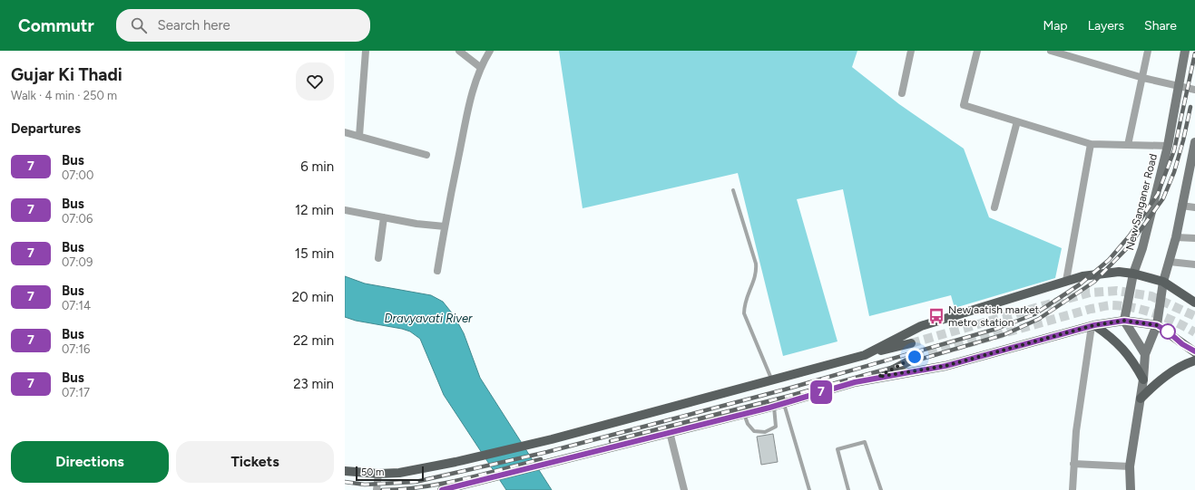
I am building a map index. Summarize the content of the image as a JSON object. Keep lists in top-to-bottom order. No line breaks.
{"streets":{"main road":["New Sanganer Road"]},"water":["Dravyavati River"],"places":{"bus stop":["New aatish market metro station"]},"lines":["bus line 7"],"scale_bar":"50 m","page":{"header":"Commutr","search":"Search here","nav":["Map","Layers","Share"],"heading":[["Gujar Ki Thadi","Walk · 4 min · 250 m"],"Departures"],"on_map":"7","list":[{"mark":"7","name":"Bus","note":"07:00","value":"6 min"},{"mark":"7","name":"Bus","note":"07:06","value":"12 min"},{"mark":"7","name":"Bus","note":"07:09","value":"15 min"},{"mark":"7","name":"Bus","note":"07:14","value":"20 min"},{"mark":"7","name":"Bus","note":"07:16","value":"22 min"},{"mark":"7","name":"Bus","note":"07:17","value":"23 min"}],"buttons":["Directions","Tickets"],"scale":"50 m"}}
